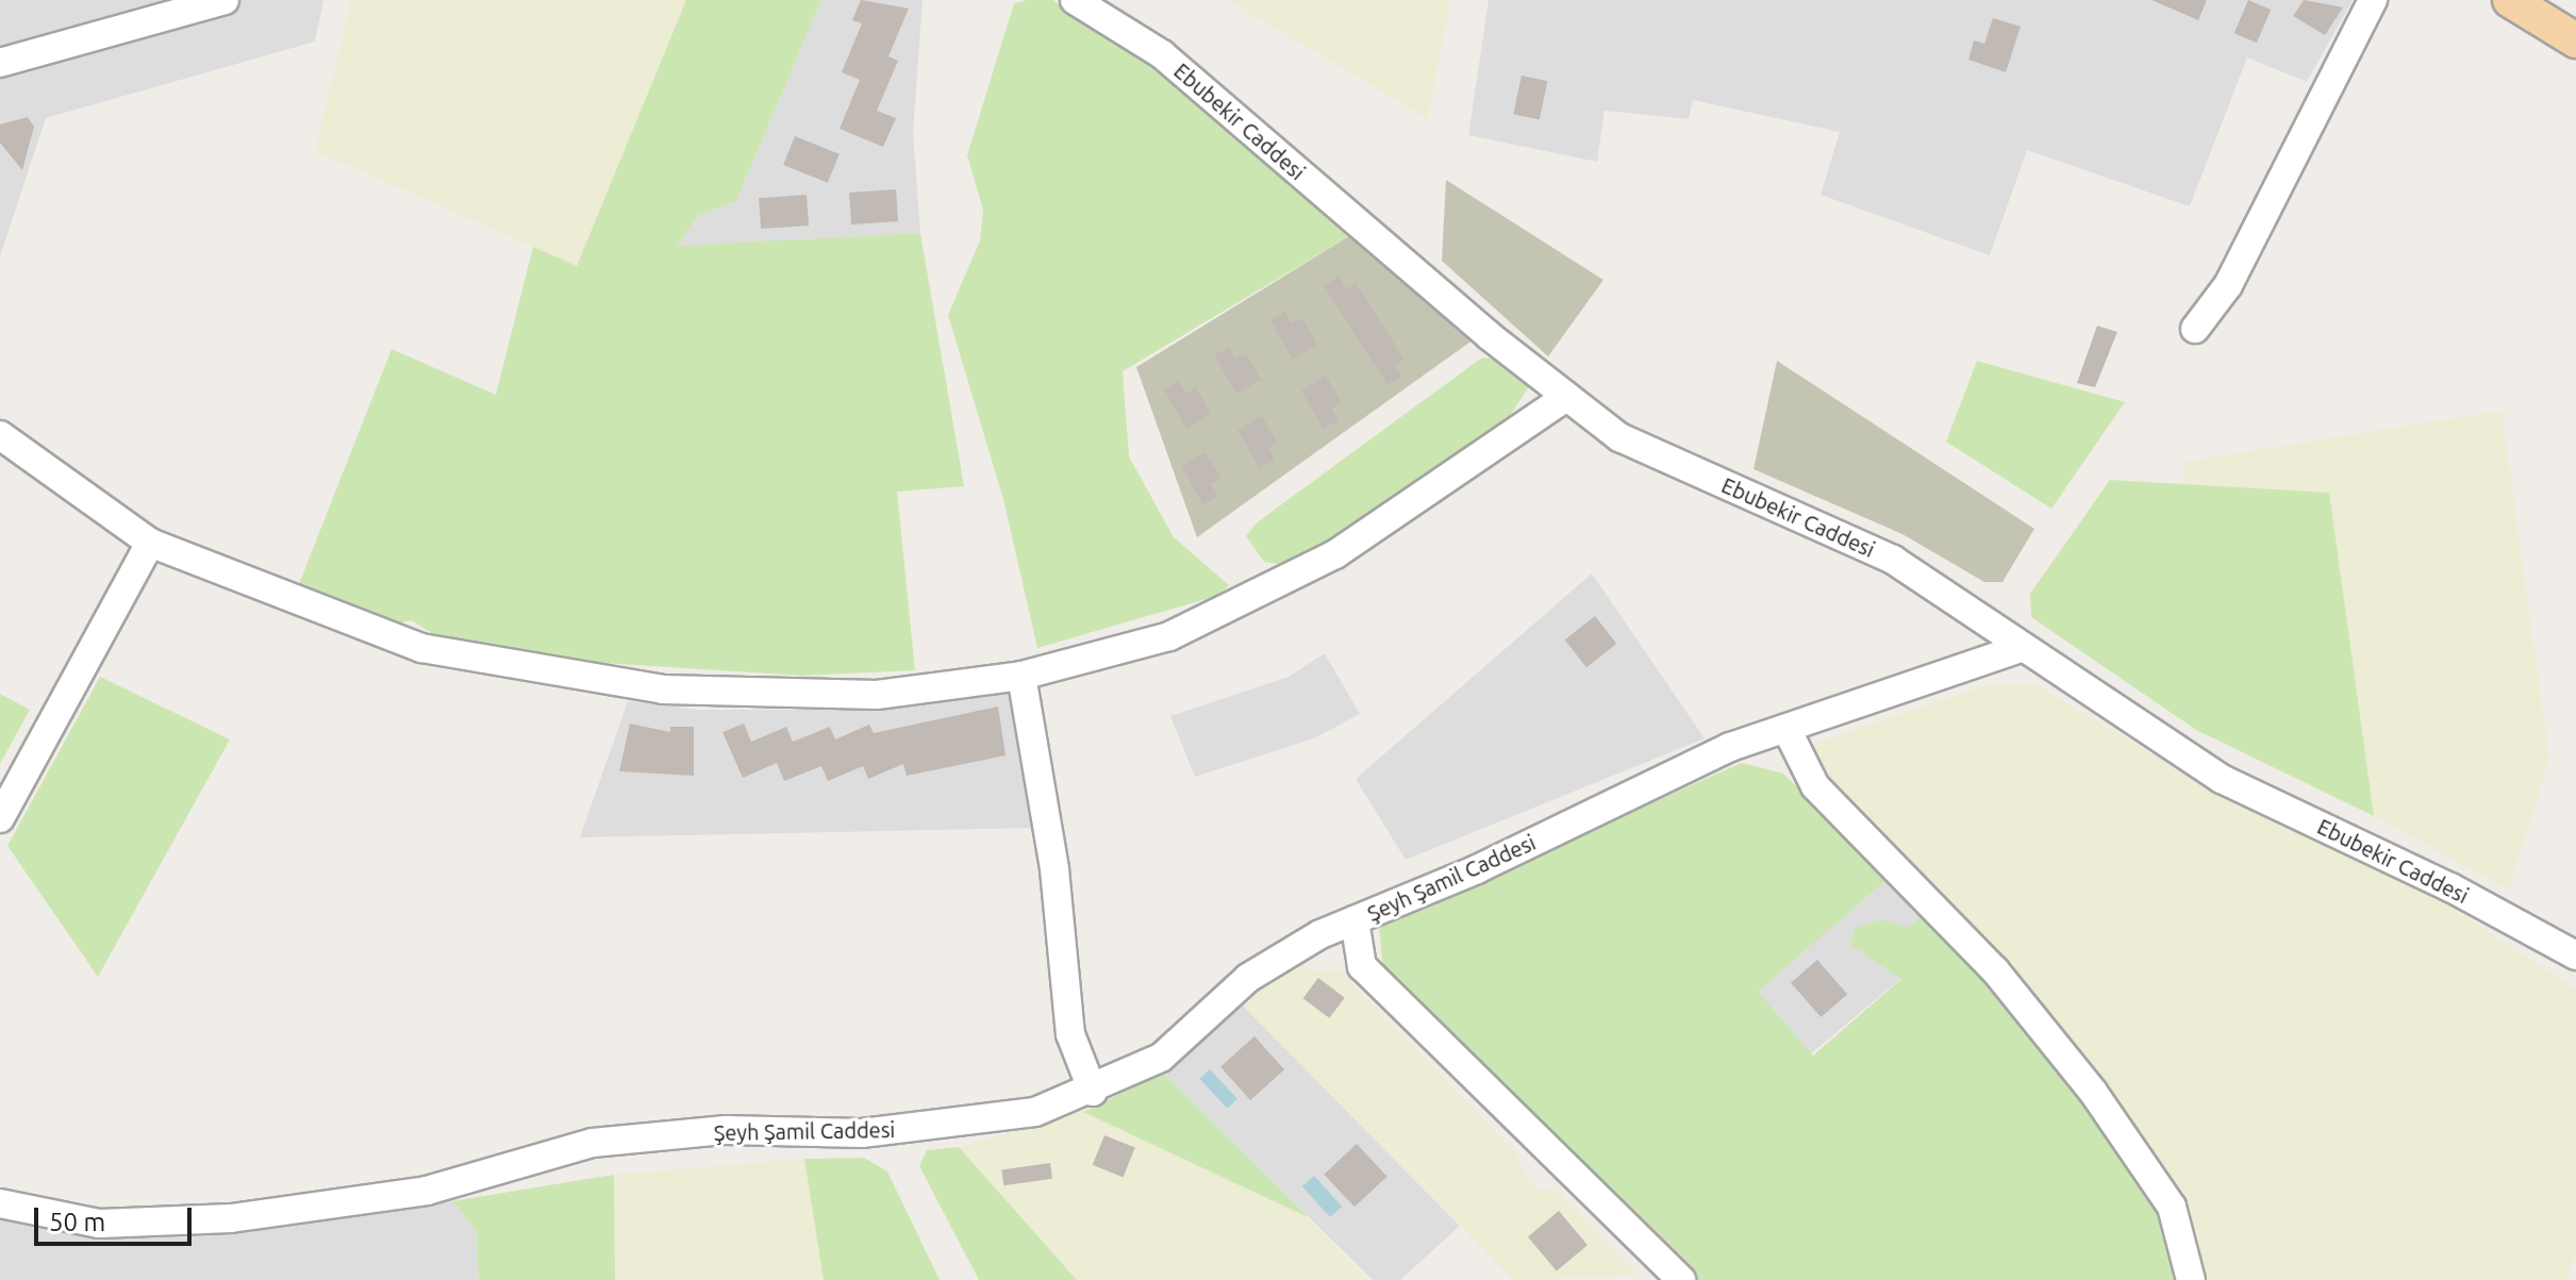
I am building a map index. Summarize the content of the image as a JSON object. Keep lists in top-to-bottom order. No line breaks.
{"streets":{"street":["Ebubekir Caddesi","Şeyh Şamil Caddesi"]},"crossings":[["Ebubekir Caddesi","Şeyh Şamil Caddesi"]],"scale_bar":"50 m"}
